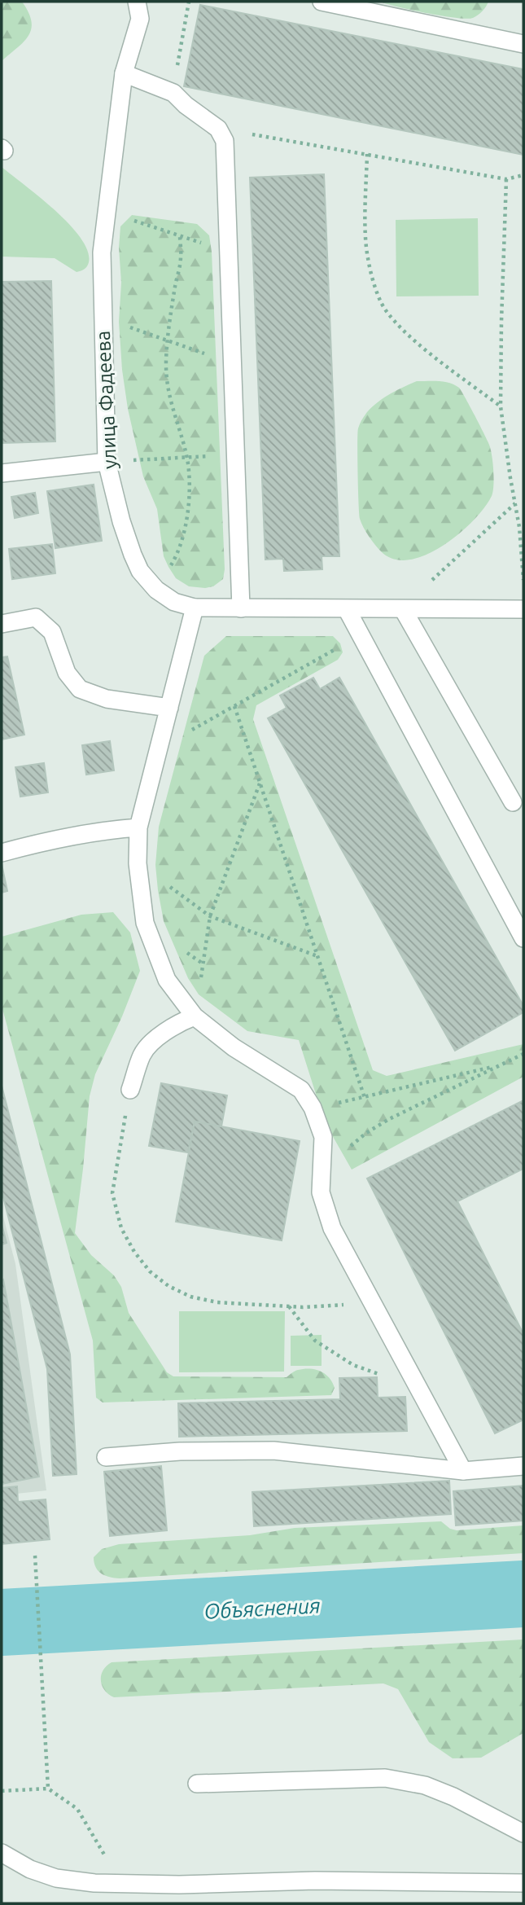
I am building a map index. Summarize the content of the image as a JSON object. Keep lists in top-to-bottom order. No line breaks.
{"streets":{"street":["улица Фадеева"]},"water":["Объяснения"]}
